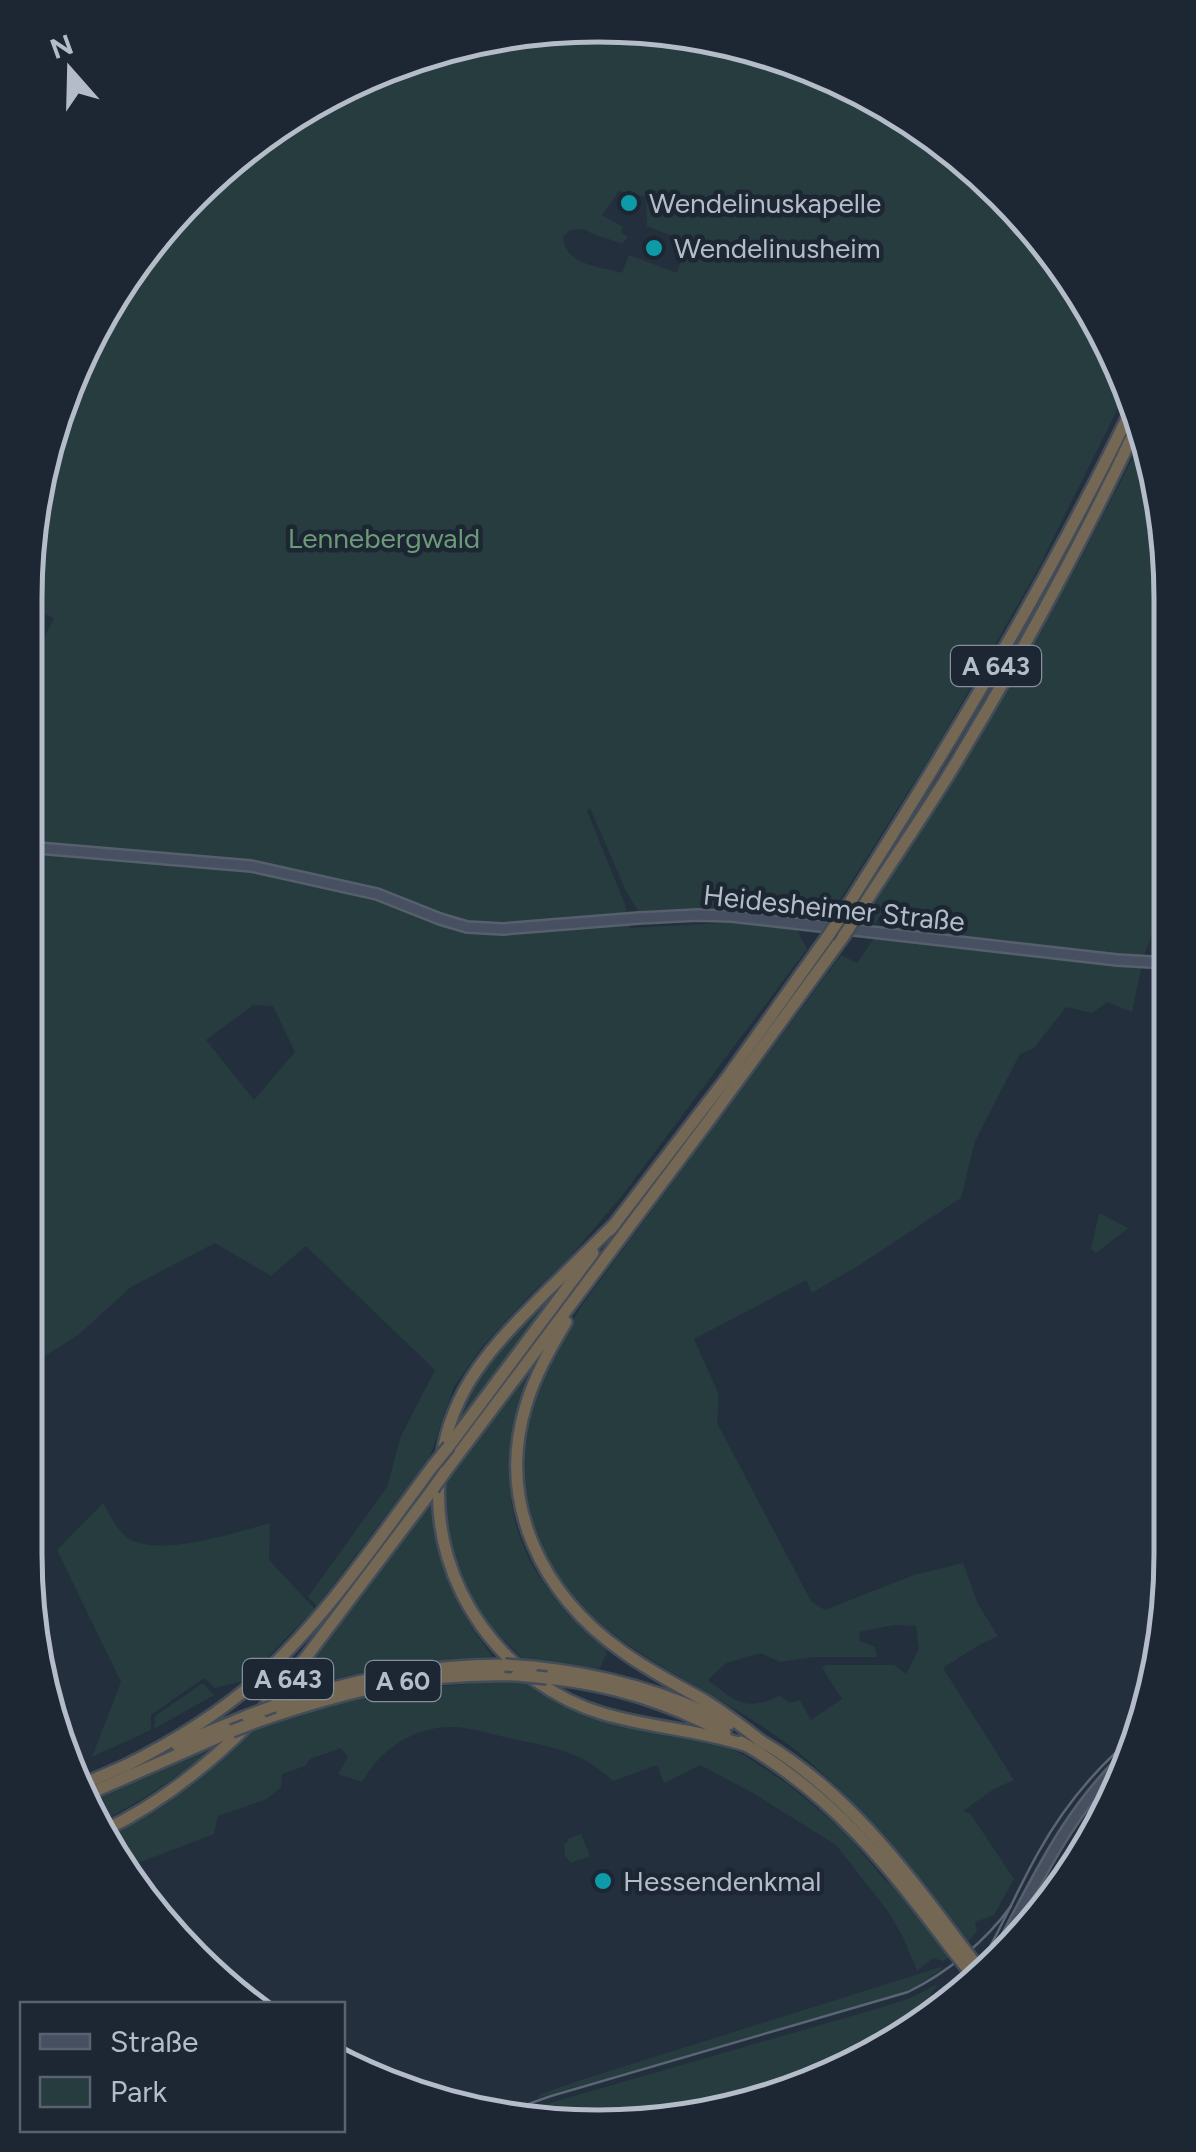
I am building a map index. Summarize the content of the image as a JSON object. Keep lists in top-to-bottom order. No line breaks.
{"streets":{"highway":["A 643","A 60"],"main road":["Heidesheimer Straße"]},"crossings":[["A 643","A 60"]],"parks":["Lennebergwald"],"places":["Wendelinuskapelle","Wendelinusheim","Hessendenkmal"],"legend":["Straße","Park"],"north":"top"}
